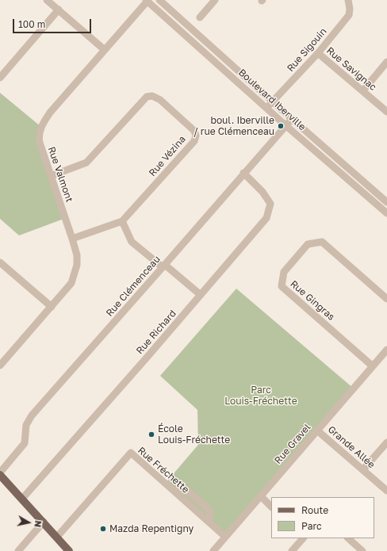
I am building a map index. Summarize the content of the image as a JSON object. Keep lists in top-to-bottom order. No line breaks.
{"streets":{"street":["Rue Sigouin","Rue Savignac","Boulevard Iberville","Rue Vézina","Rue Valmont","Rue Clémenceau","Rue Gingras","Rue Richard","Rue Gravel","Grande Allée","Rue Fréchette"]},"crossings":[["Rue Sigouin","Rue Savignac"],["Rue Sigouin","Boulevard Iberville"],["Boulevard Iberville","Rue Valmont"],["Boulevard Iberville","Rue Clémenceau"],["Rue Vézina","Rue Valmont"],["Rue Clémenceau","Rue Richard"],["Rue Gingras","Rue Gravel"],["Rue Gravel","Grande Allée"],["Rue Gravel","Rue Fréchette"]],"parks":["Parc Louis-Fréchette"],"places":["boul. Iberville / rue Clémenceau","École Louis-Fréchette","Mazda Repentigny"],"legend":["Route","Parc"],"scale_bar":"100 m","north":"right"}
